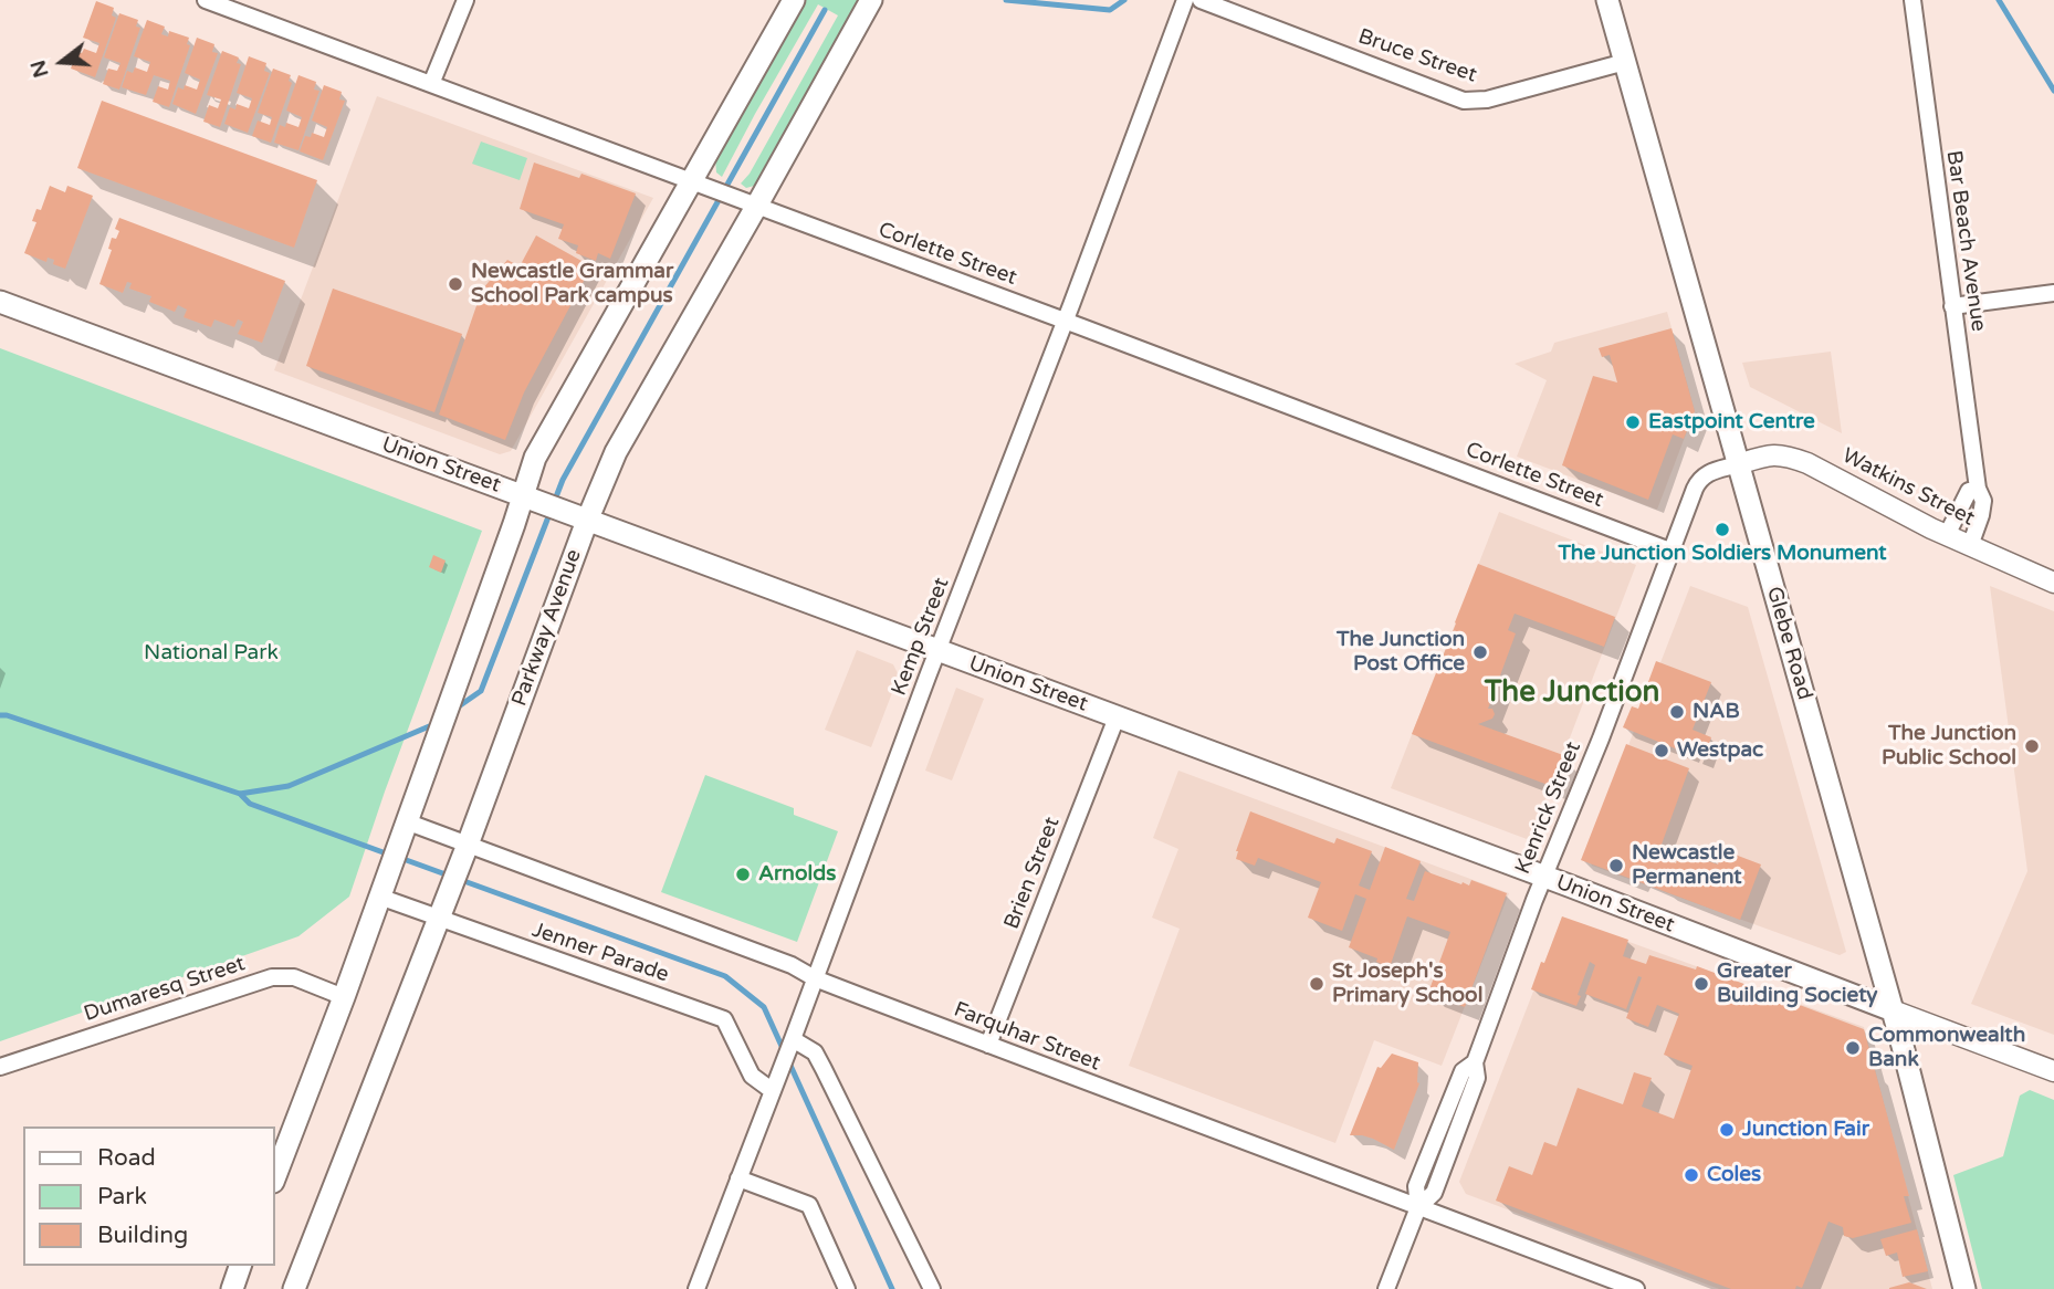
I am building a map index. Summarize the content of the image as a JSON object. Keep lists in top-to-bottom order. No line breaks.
{"streets":{"main road":["Union Street","Parkway Avenue","Glebe Road"],"street":["Bruce Street","Bar Beach Avenue","Corlette Street","Watkins Street","Kemp Street","Kenrick Street","Brien Street","Jenner Parade","Dumaresq Street","Farquhar Street"]},"crossings":[["Bruce Street","Glebe Road"],["Bar Beach Avenue","Watkins Street"],["Corlette Street","Parkway Avenue"],["Corlette Street","Kemp Street"],["Corlette Street","Kenrick Street"],["Union Street","Parkway Avenue"],["Union Street","Kemp Street"],["Union Street","Glebe Road"],["Union Street","Kenrick Street"],["Union Street","Brien Street"],["Watkins Street","Glebe Road"],["Watkins Street","Kenrick Street"],["Parkway Avenue","Jenner Parade"],["Parkway Avenue","Farquhar Street"],["Kemp Street","Jenner Parade"],["Kemp Street","Farquhar Street"],["Glebe Road","Kenrick Street"],["Kenrick Street","Farquhar Street"],["Brien Street","Farquhar Street"]],"districts":["The Junction"],"parks":["National Park"],"places":["Newcastle Grammar School Park campus","Eastpoint Centre","The Junction Soldiers Monument","The Junction Post Office","NAB","The Junction Public School","Westpac","Newcastle Permanent","Arnolds","St Joseph's Primary School","Greater Building Society","Commonwealth Bank","Junction Fair","Coles"],"legend":["Road","Park","Building"],"north":"left"}
